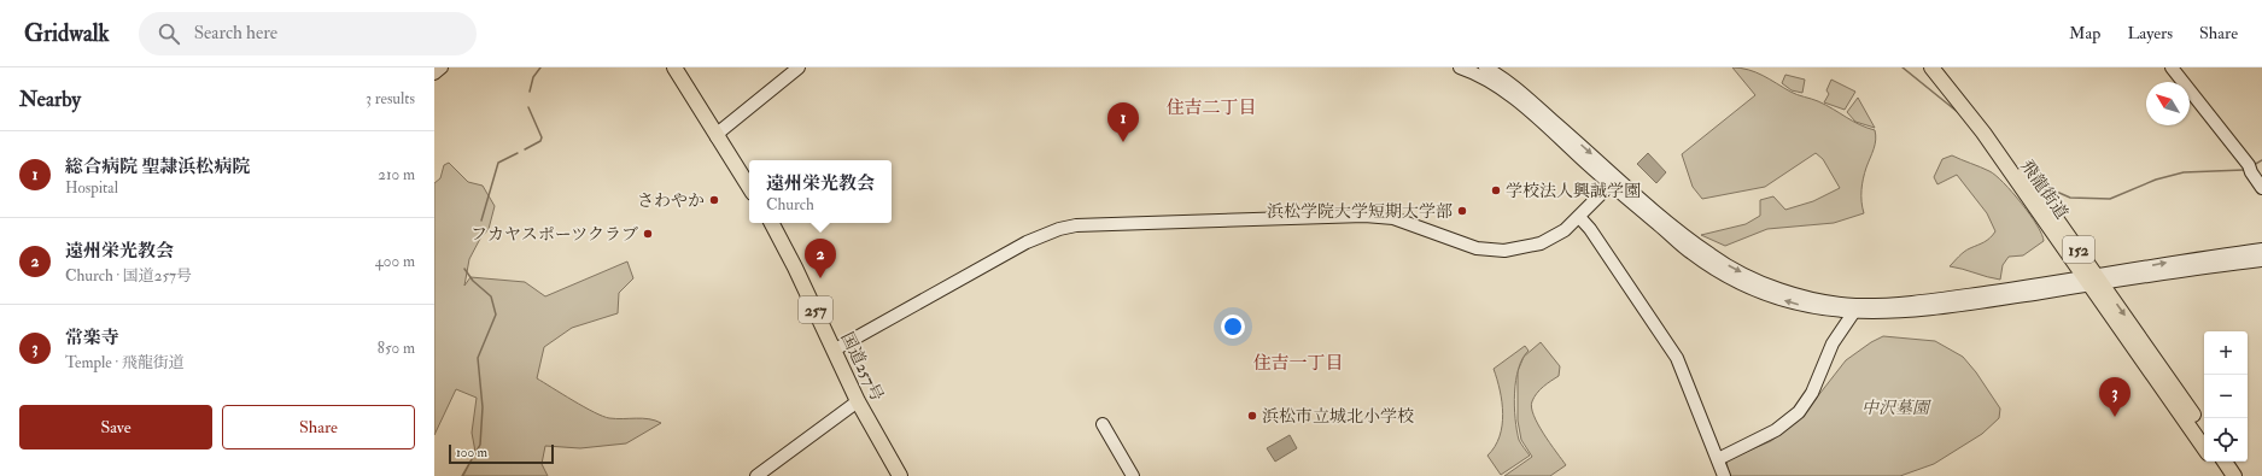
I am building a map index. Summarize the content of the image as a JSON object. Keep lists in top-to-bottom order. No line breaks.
{"streets":{"highway":["飛龍街道","152","257","国道257号"]},"districts":["住吉二丁目","住吉一丁目"],"parks":["中沢墓園"],"places":["学校法人興誠学園","さわやか","浜松学院大学短期大学部","フカヤスポーツクラブ","浜松市立城北小学校"],"scale_bar":"100 m","north":"top left","page":{"header":"Gridwalk","search":"Search here","nav":["Map","Layers","Share"],"heading":["Nearby","3 results"],"pins":["1","2","3"],"list":[{"mark":"1","name":"総合病院 聖隷浜松病院","note":"Hospital","value":"210 m"},{"mark":"2","name":"遠州栄光教会","note":"Church · 国道257号","value":"400 m"},{"mark":"3","name":"常楽寺","note":"Temple · 飛龍街道","value":"850 m"}],"popup":["遠州栄光教会","Church"],"map_buttons":["+","−"],"buttons":["Save","Share"],"scale":"100 m"}}
